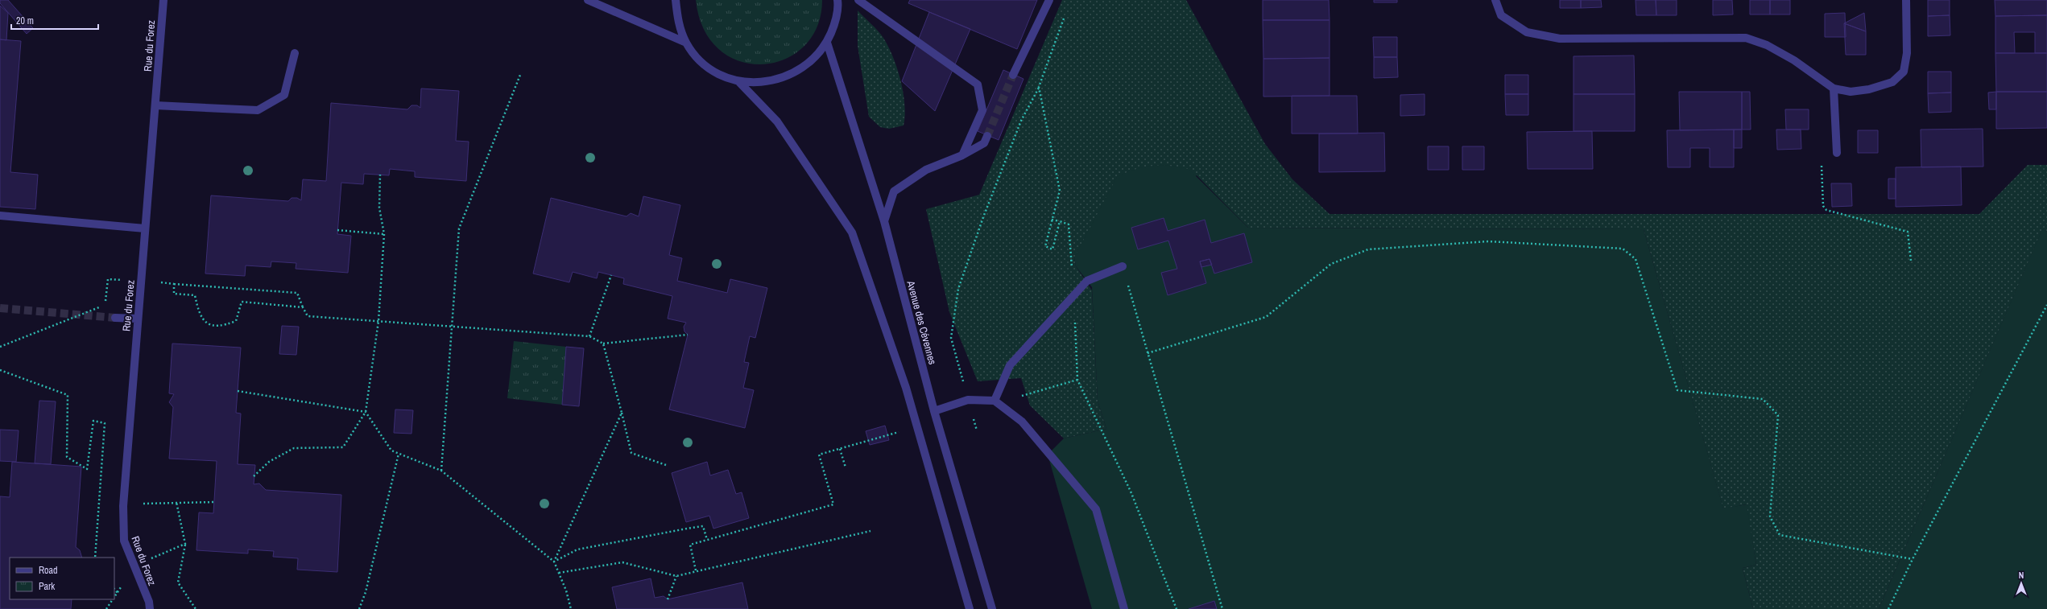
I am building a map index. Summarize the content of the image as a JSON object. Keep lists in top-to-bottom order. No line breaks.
{"streets":{"street":["Rue du Forez","Avenue des Cévennes"]},"legend":["Road","Park"],"scale_bar":"20 m","north":"top"}
